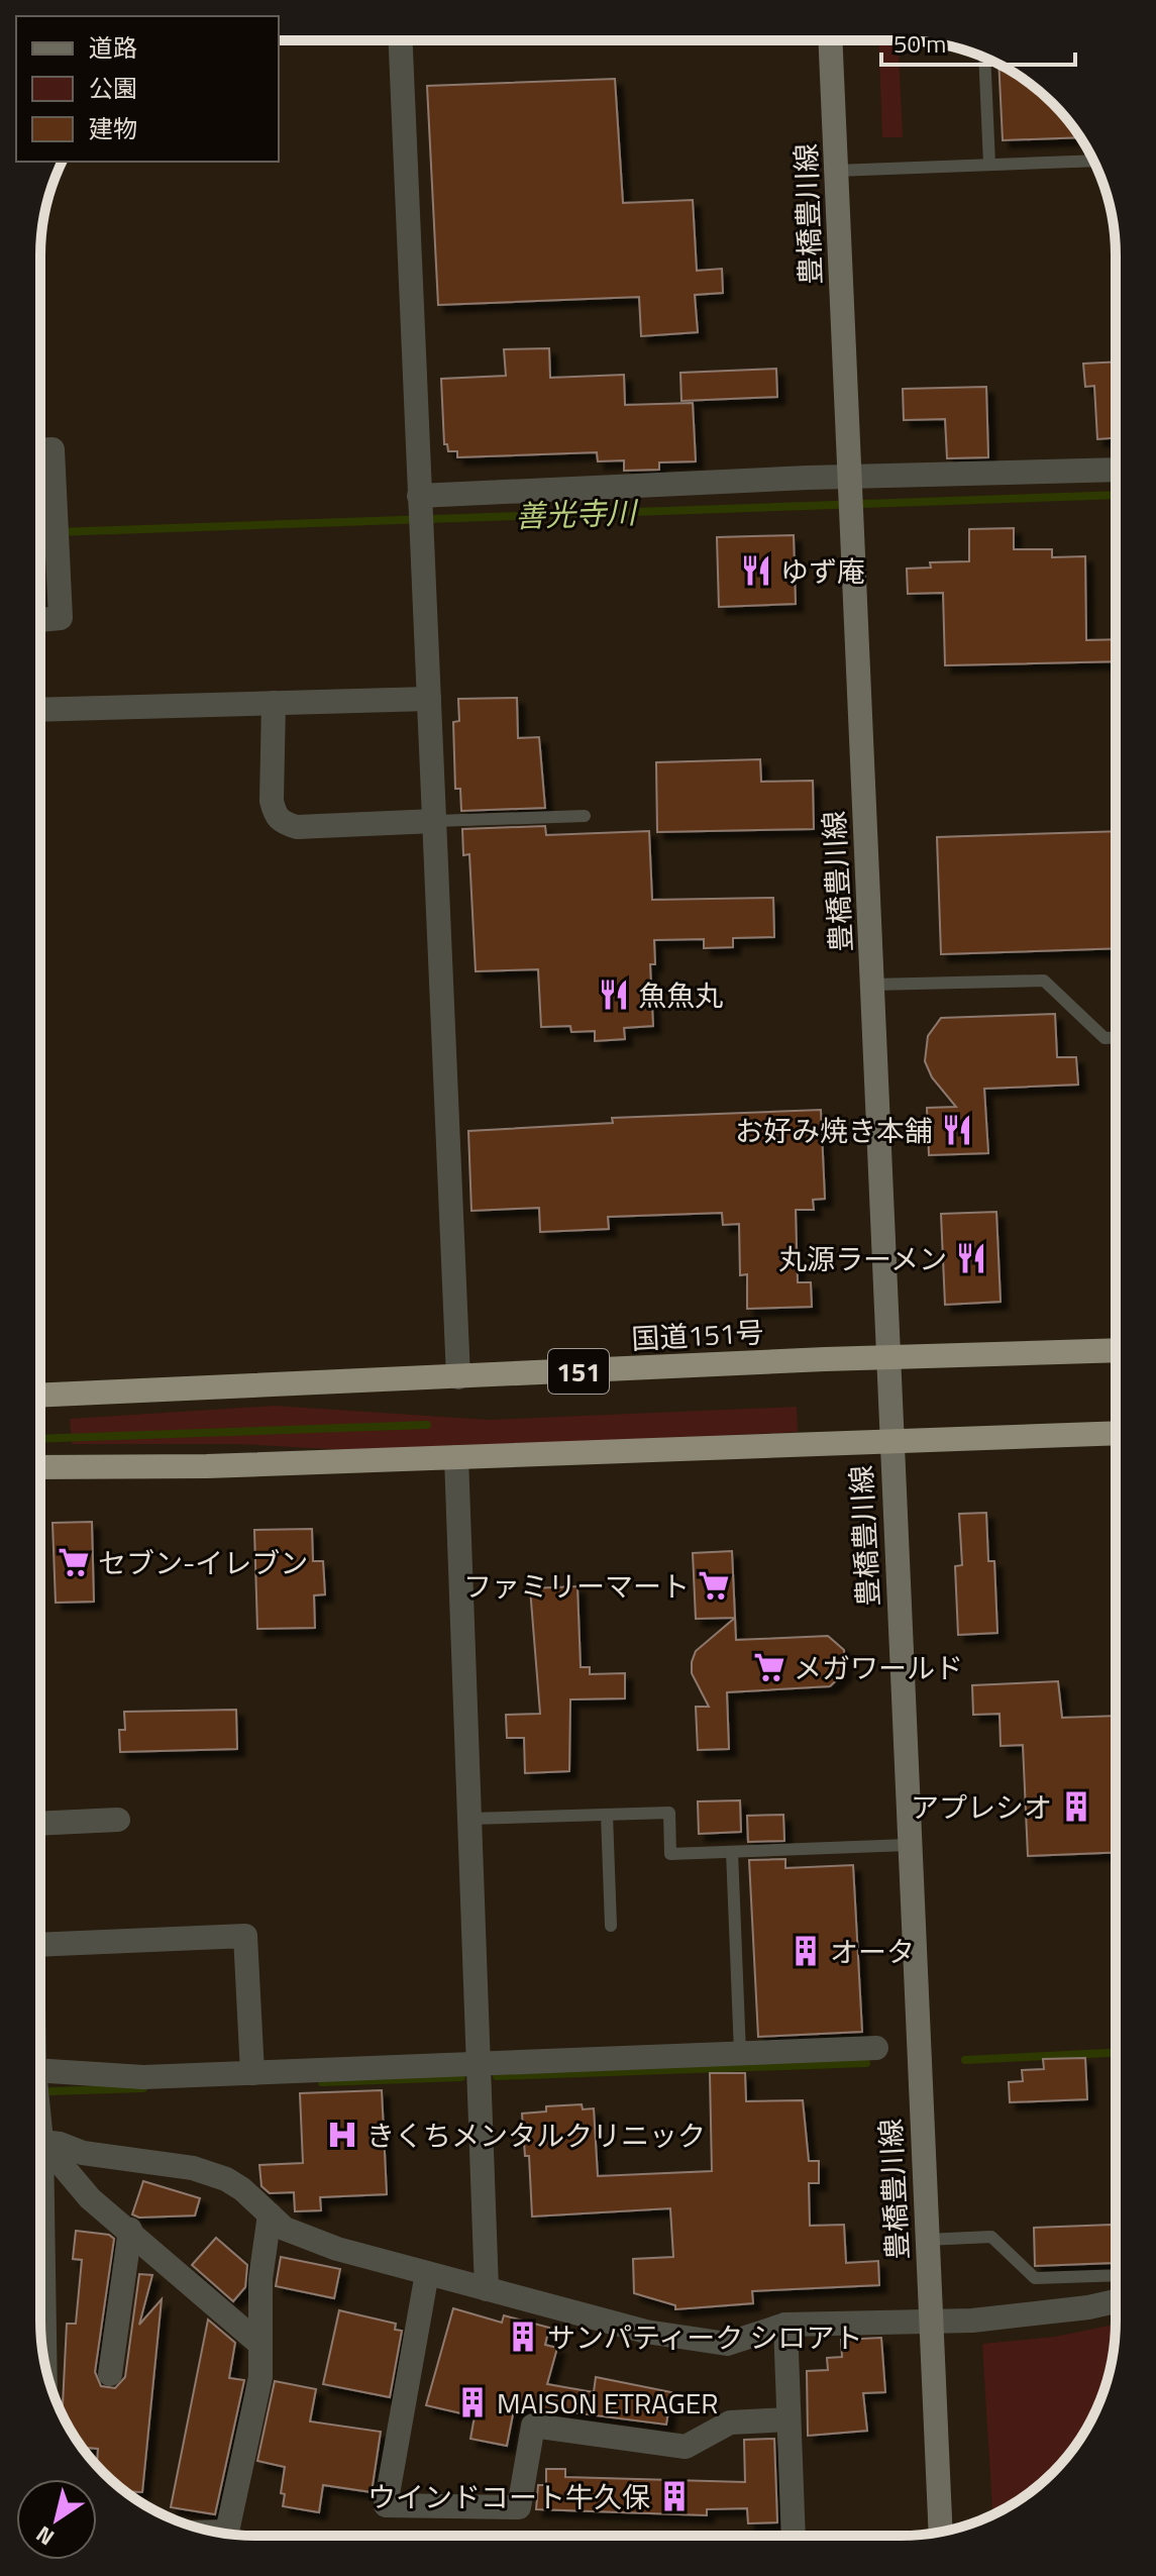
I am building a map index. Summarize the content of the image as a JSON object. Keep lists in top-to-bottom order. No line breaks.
{"streets":{"highway":["国道151号","151"],"main road":["豊橋豊川線"]},"crossings":[["豊橋豊川線","国道151号"]],"water":["善光寺川"],"places":{"restaurant":["ゆず庵","魚魚丸","お好み焼き本舗","丸源ラーメン"],"supermarket":["セブン-イレブン","ファミリーマート","メガワールド"],"building":["アプレシオ","オータ","サンパティーク シロアト","MAISON ETRAGER","ウインドコート牛久保"],"hospital":["きくちメンタルクリニック"]},"legend":["道路","公園","建物"],"scale_bar":"50 m","north":"bottom left"}
